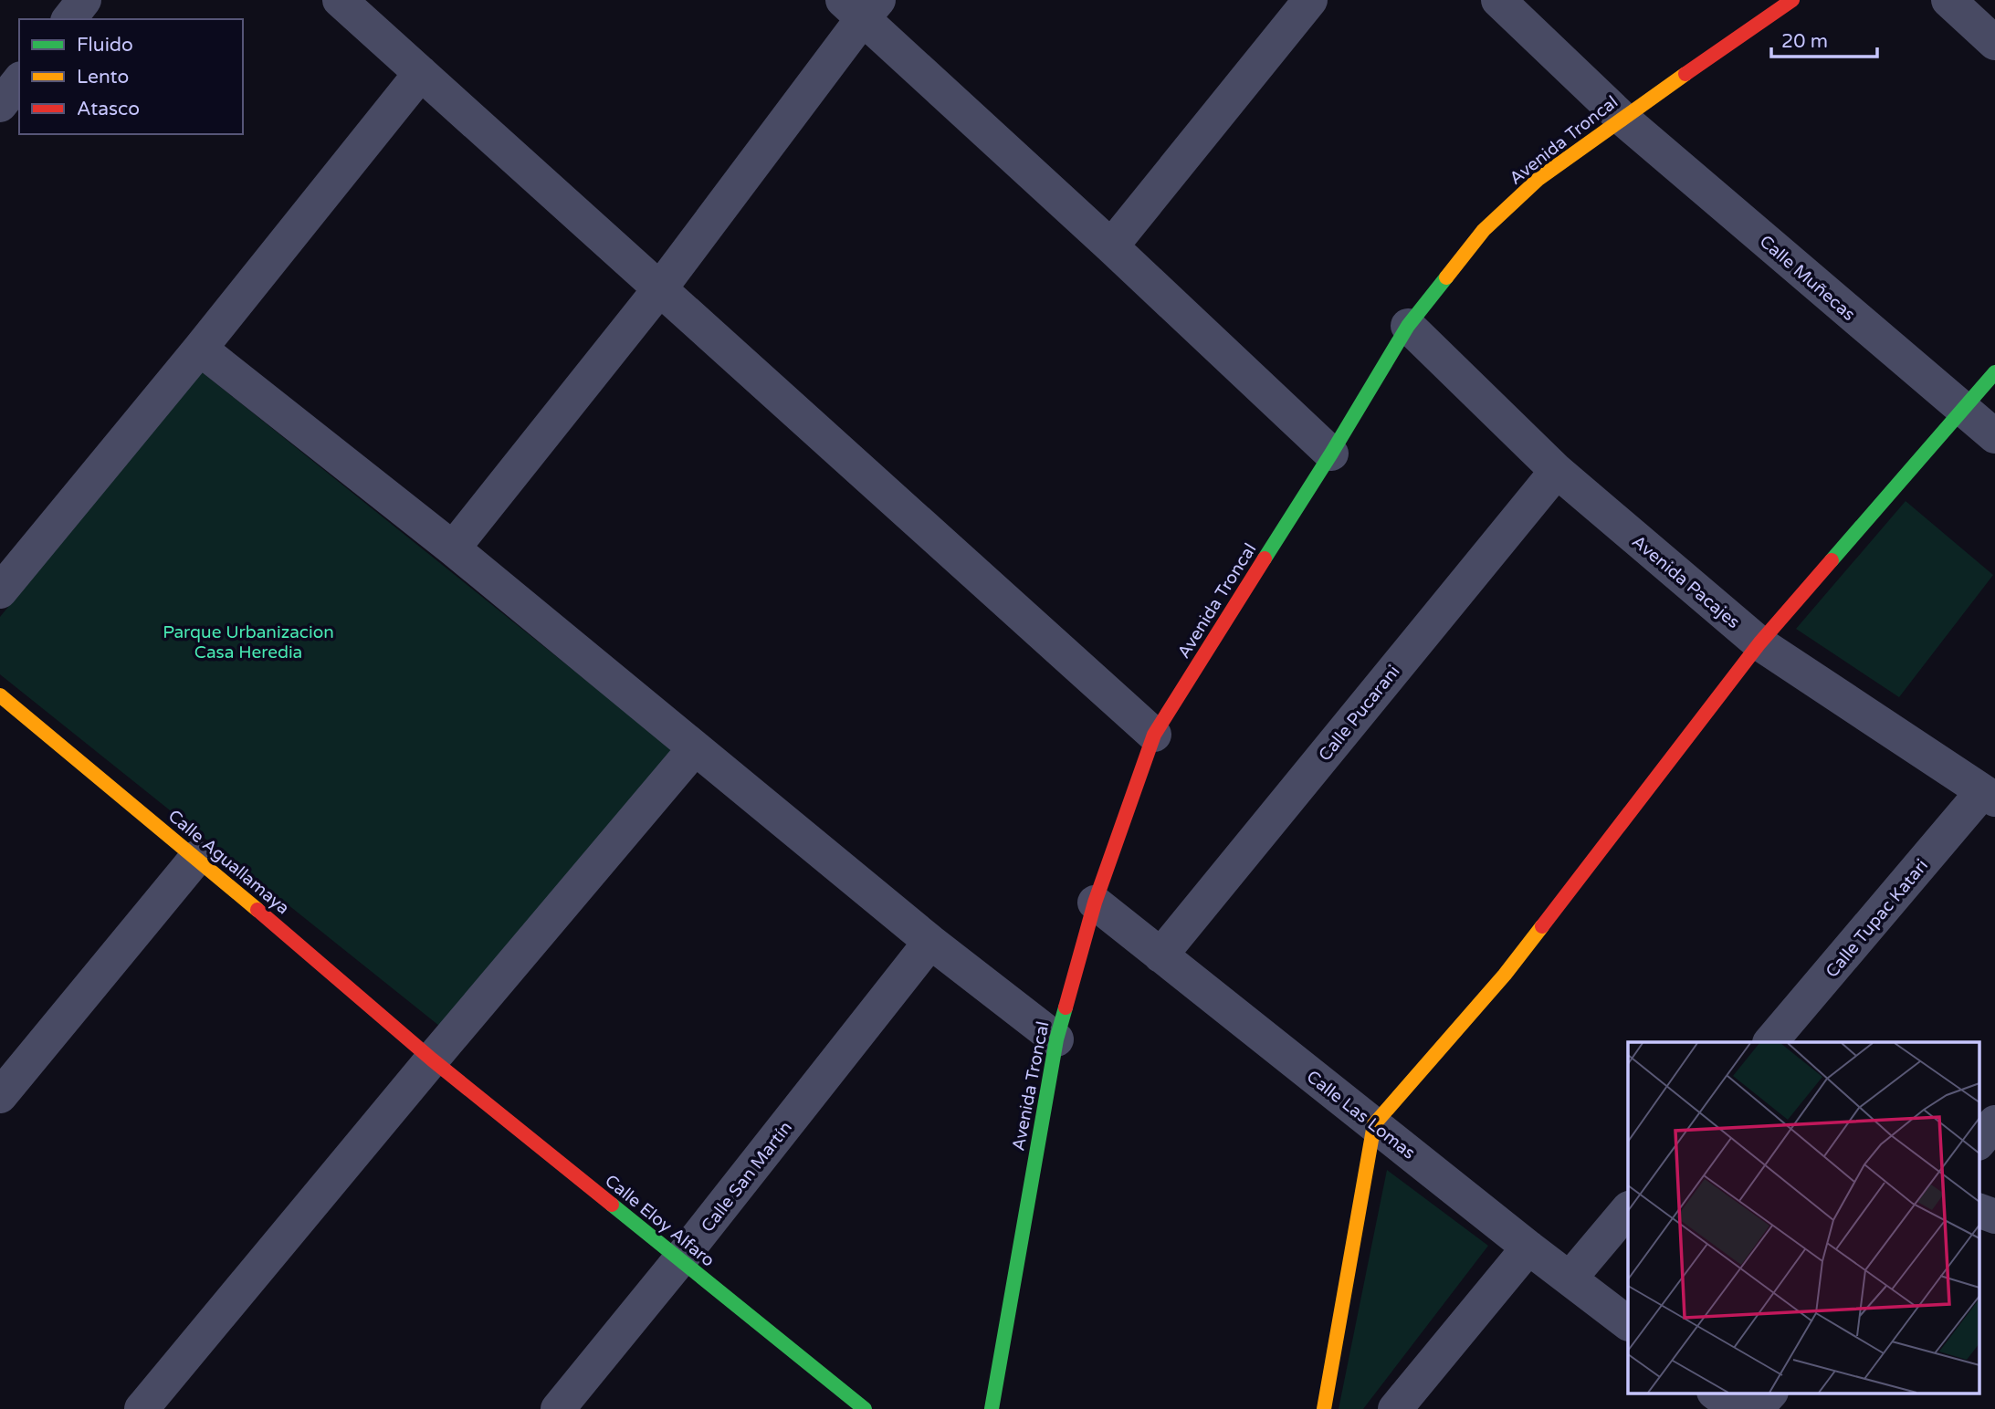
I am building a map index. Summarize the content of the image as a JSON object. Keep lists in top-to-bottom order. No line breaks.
{"streets":{"street":["Avenida Troncal","Calle Muñecas","Avenida Pacajes","Calle Pucarani","Calle Aguallamaya","Calle Tupac Katari","Calle Las Lomas","Calle San Martín","Calle Eloy Alfaro"]},"crossings":[["Avenida Troncal","Calle Muñecas"],["Avenida Troncal","Avenida Pacajes"],["Avenida Troncal","Calle Las Lomas"],["Avenida Pacajes","Calle Pucarani"],["Avenida Pacajes","Calle Tupac Katari"],["Calle Pucarani","Calle Las Lomas"],["Calle Aguallamaya","Calle Eloy Alfaro"],["Calle San Martín","Calle Eloy Alfaro"]],"parks":["Parque Urbanizacion Casa Heredia"],"legend":["Fluido","Lento","Atasco"],"scale_bar":"20 m"}
